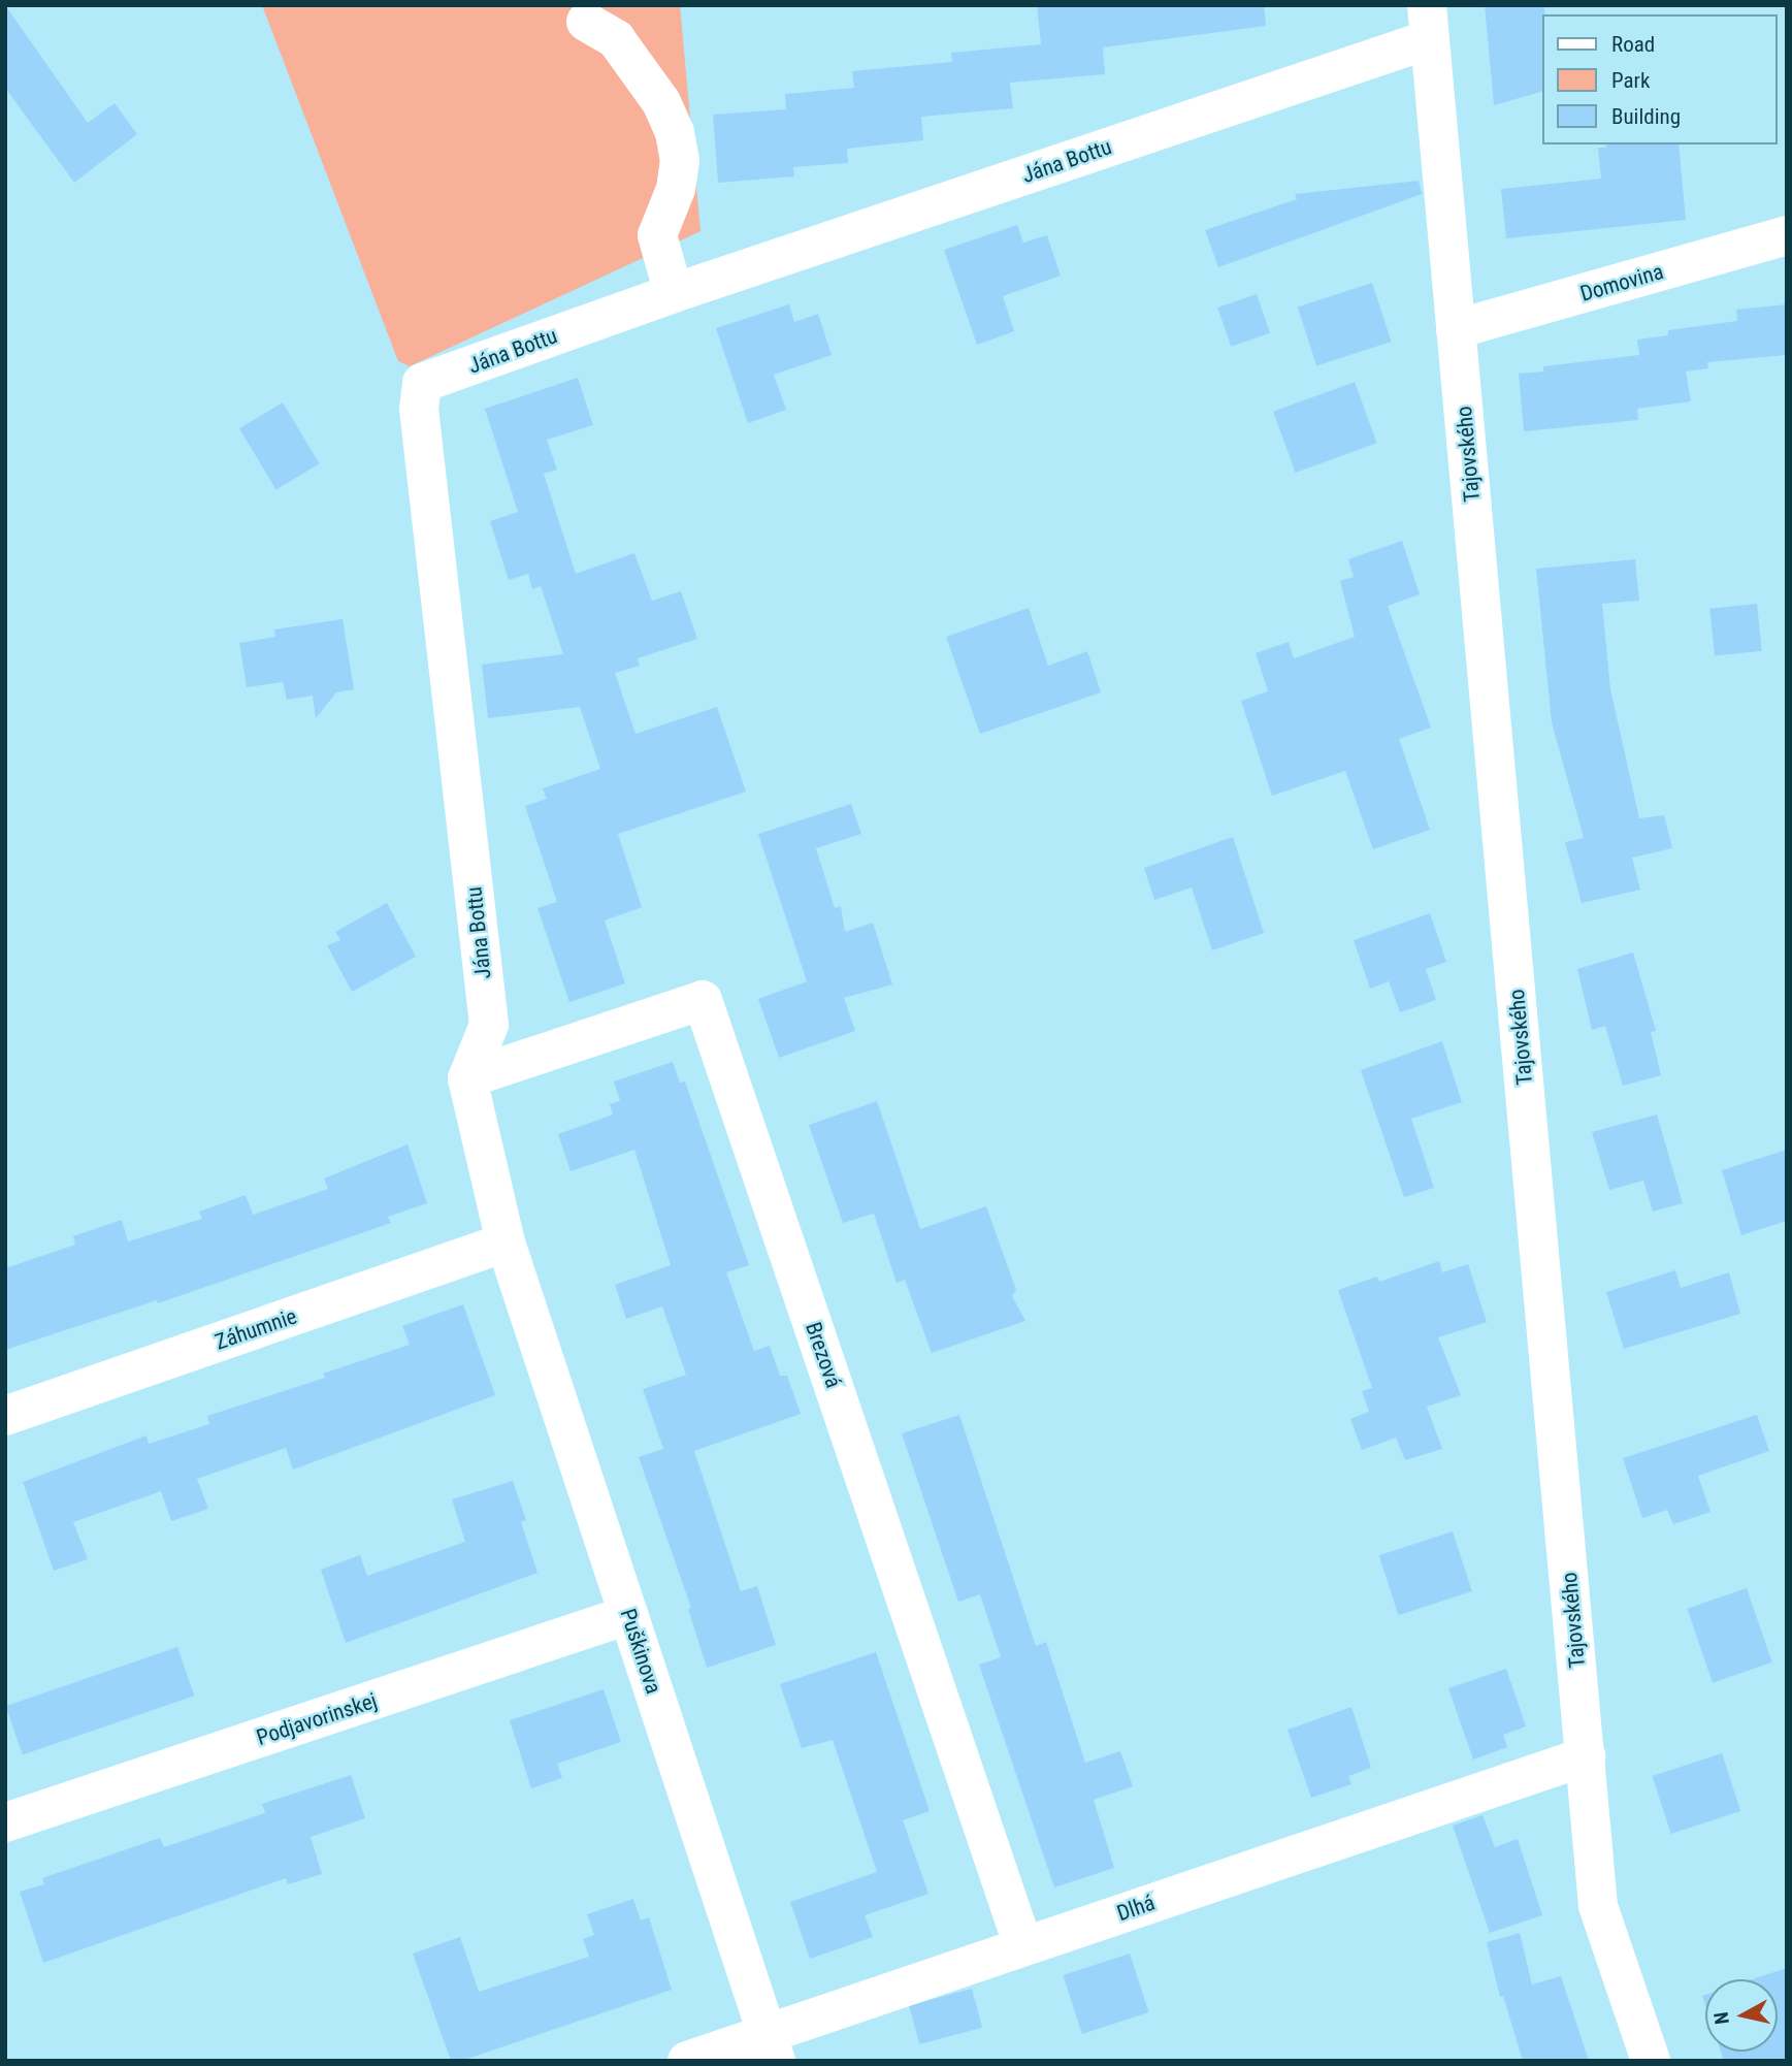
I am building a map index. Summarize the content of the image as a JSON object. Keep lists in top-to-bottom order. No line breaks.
{"streets":{"street":["Jána Bottu","Domovina","Tajovského","Záhumnie","Brezová","Puškinova","Podjavorinskej","Dlhá"]},"crossings":[["Jána Bottu","Tajovského"],["Jána Bottu","Brezová"],["Domovina","Tajovského"],["Tajovského","Dlhá"],["Záhumnie","Puškinova"],["Brezová","Dlhá"],["Puškinova","Podjavorinskej"],["Puškinova","Dlhá"]],"legend":["Road","Park","Building"],"north":"left"}
